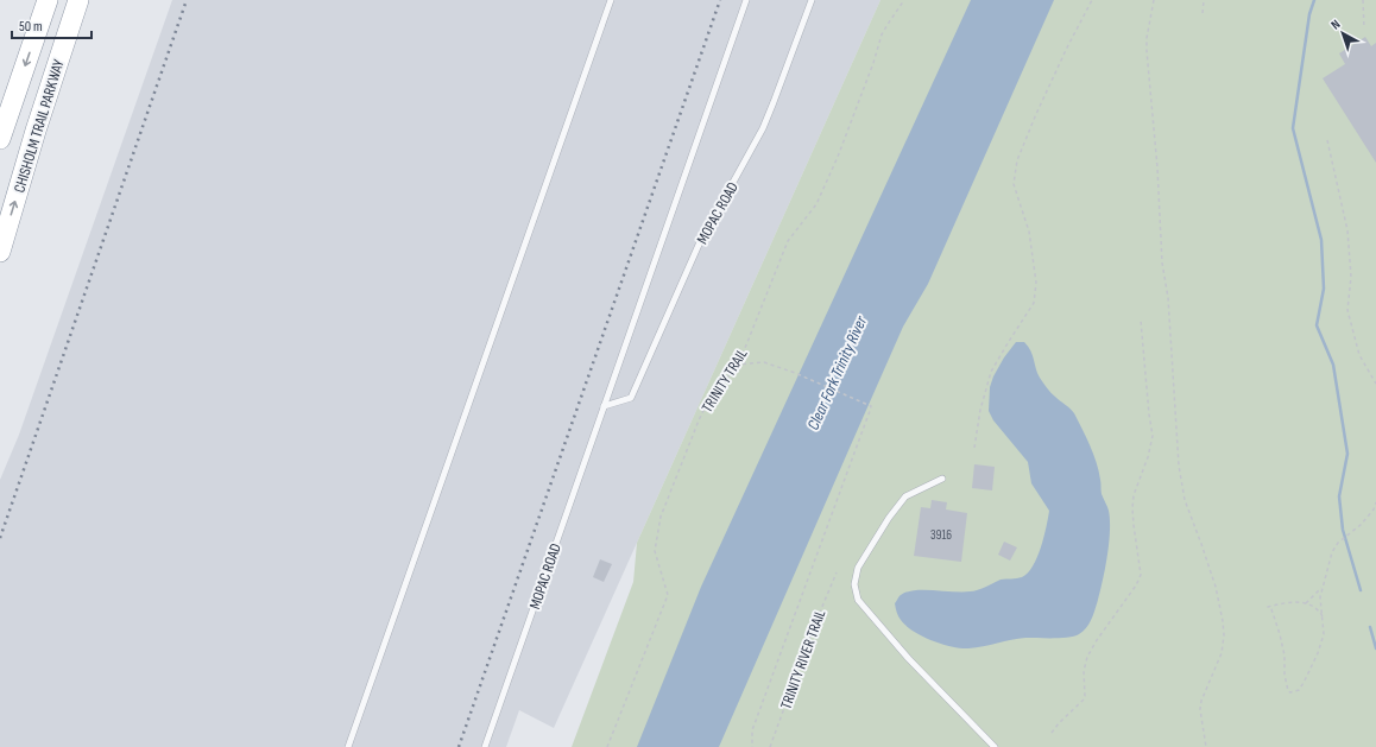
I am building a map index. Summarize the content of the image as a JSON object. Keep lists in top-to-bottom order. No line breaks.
{"streets":{"highway":["CHISHOLM TRAIL PARKWAY"],"lane":["MOPAC ROAD"],"path":["TRINITY TRAIL","TRINITY RIVER TRAIL"]},"water":["Clear Fork Trinity River"],"house_numbers":["3916"],"scale_bar":"50 m","north":"top left"}
